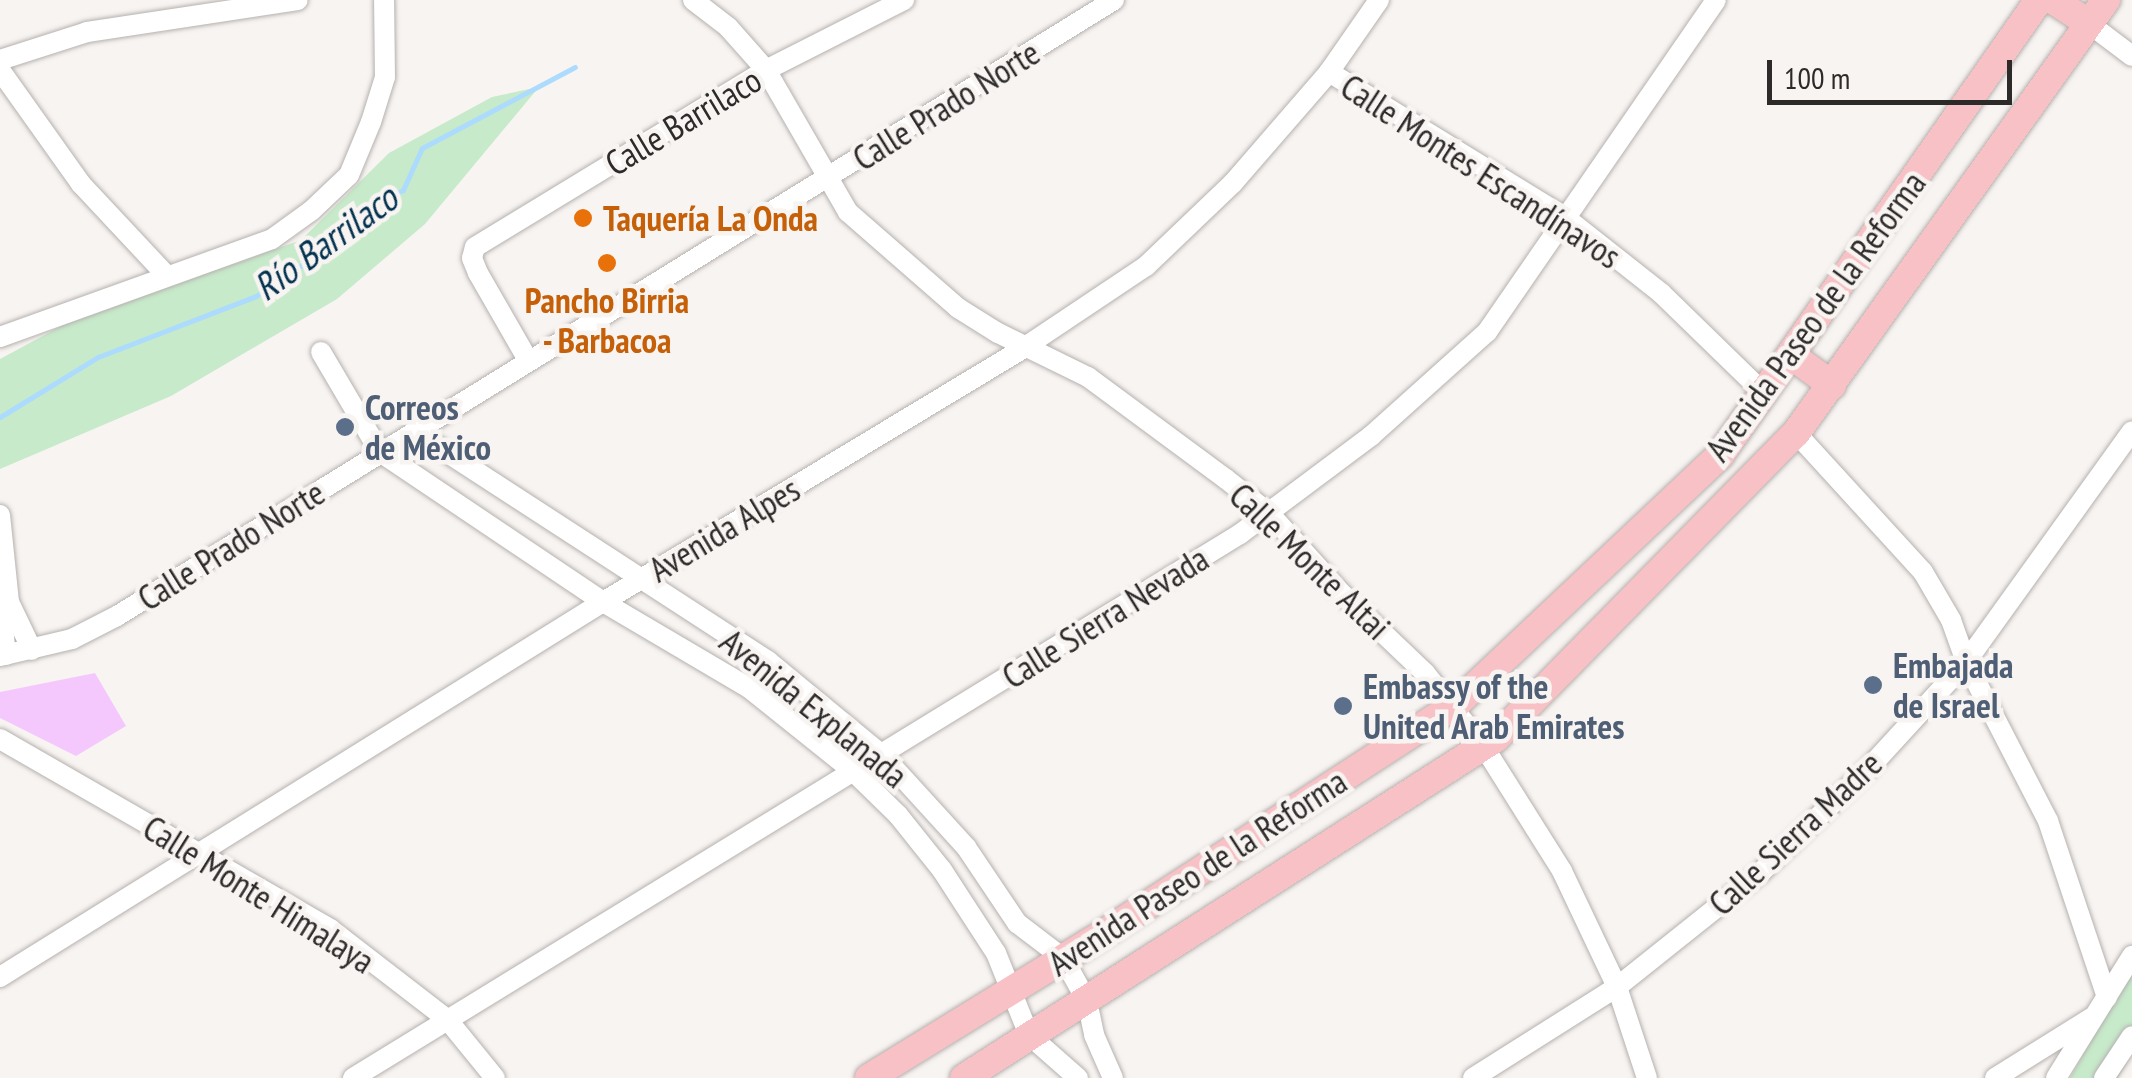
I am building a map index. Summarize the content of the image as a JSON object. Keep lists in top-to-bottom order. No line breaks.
{"streets":{"main road":["Avenida Paseo de la Reforma"],"street":["Calle Prado Norte","Calle Barrilaco","Calle Montes Escandínavos","Avenida Alpes","Calle Monte Altai","Calle Sierra Nevada","Avenida Explanada","Calle Sierra Madre","Calle Monte Himalaya"]},"crossings":[["Calle Prado Norte","Calle Barrilaco"],["Calle Prado Norte","Calle Monte Altai"],["Calle Prado Norte","Avenida Explanada"],["Calle Barrilaco","Calle Monte Altai"],["Calle Montes Escandínavos","Avenida Paseo de la Reforma"],["Calle Montes Escandínavos","Avenida Alpes"],["Calle Montes Escandínavos","Calle Sierra Nevada"],["Avenida Paseo de la Reforma","Calle Monte Altai"],["Avenida Paseo de la Reforma","Avenida Explanada"],["Avenida Alpes","Calle Monte Altai"],["Avenida Alpes","Avenida Explanada"],["Avenida Alpes","Calle Monte Himalaya"],["Calle Monte Altai","Calle Sierra Nevada"],["Calle Monte Altai","Calle Sierra Madre"],["Calle Sierra Nevada","Avenida Explanada"],["Calle Sierra Nevada","Calle Monte Himalaya"]],"water":["Río Barrilaco"],"places":["Taquería La Onda","Pancho Birria - Barbacoa","Correos de México","Embajada de Israel","Embassy of the United Arab Emirates"],"scale_bar":"100 m"}
